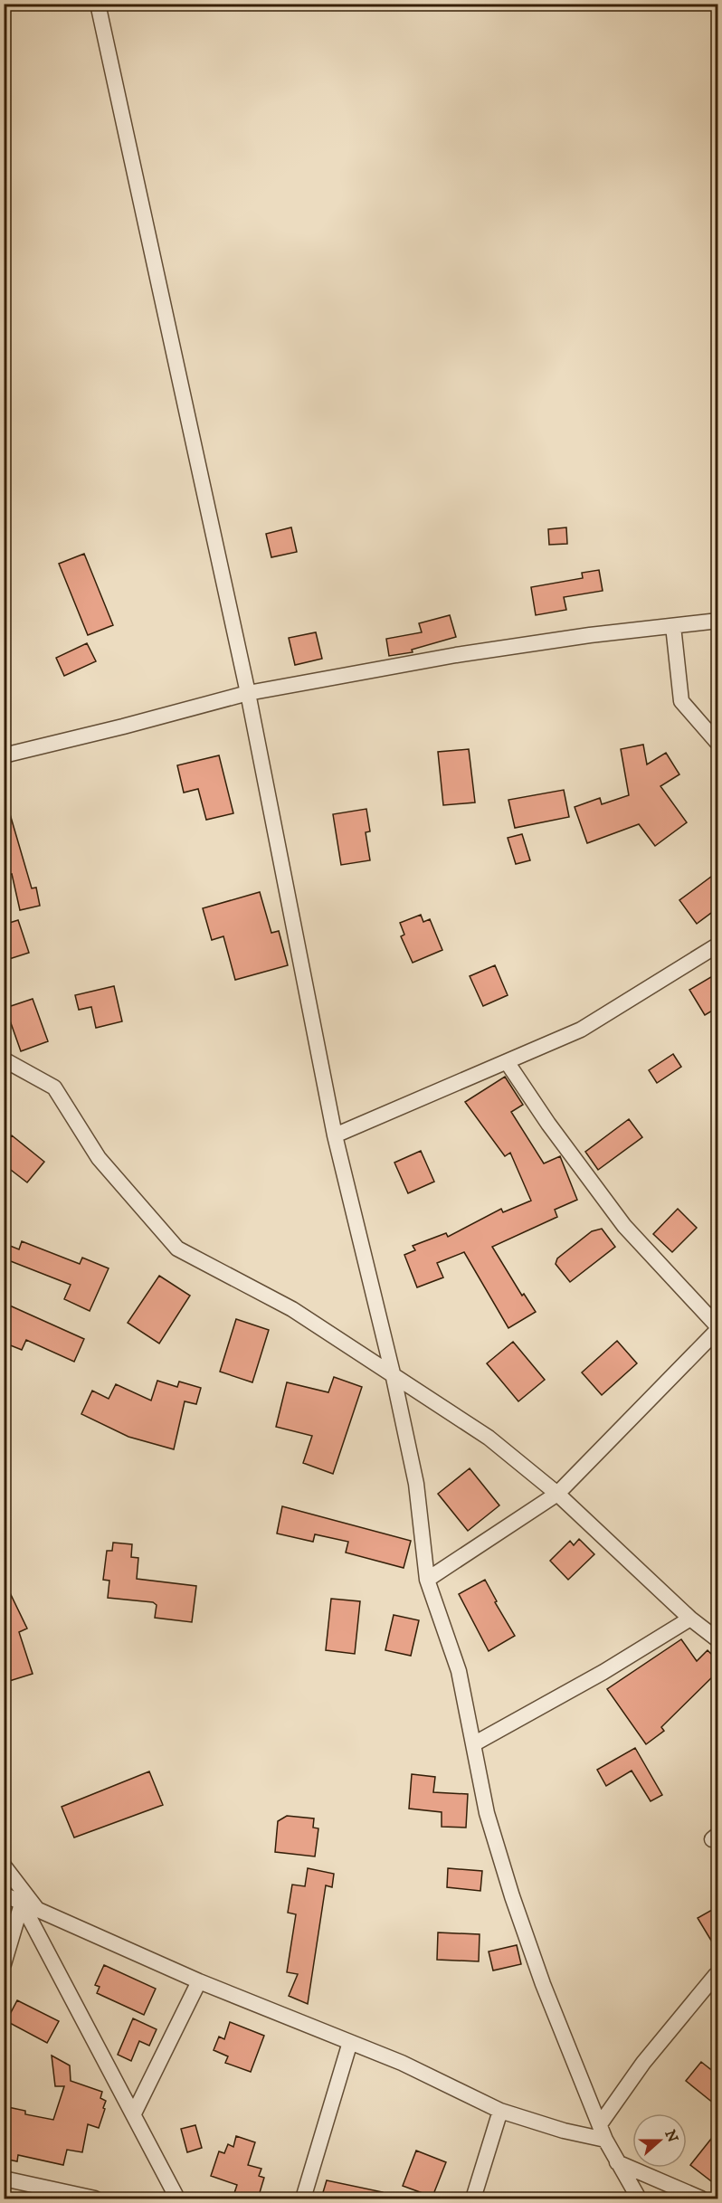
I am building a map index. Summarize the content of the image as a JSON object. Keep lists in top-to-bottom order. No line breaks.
{"north":"right"}
